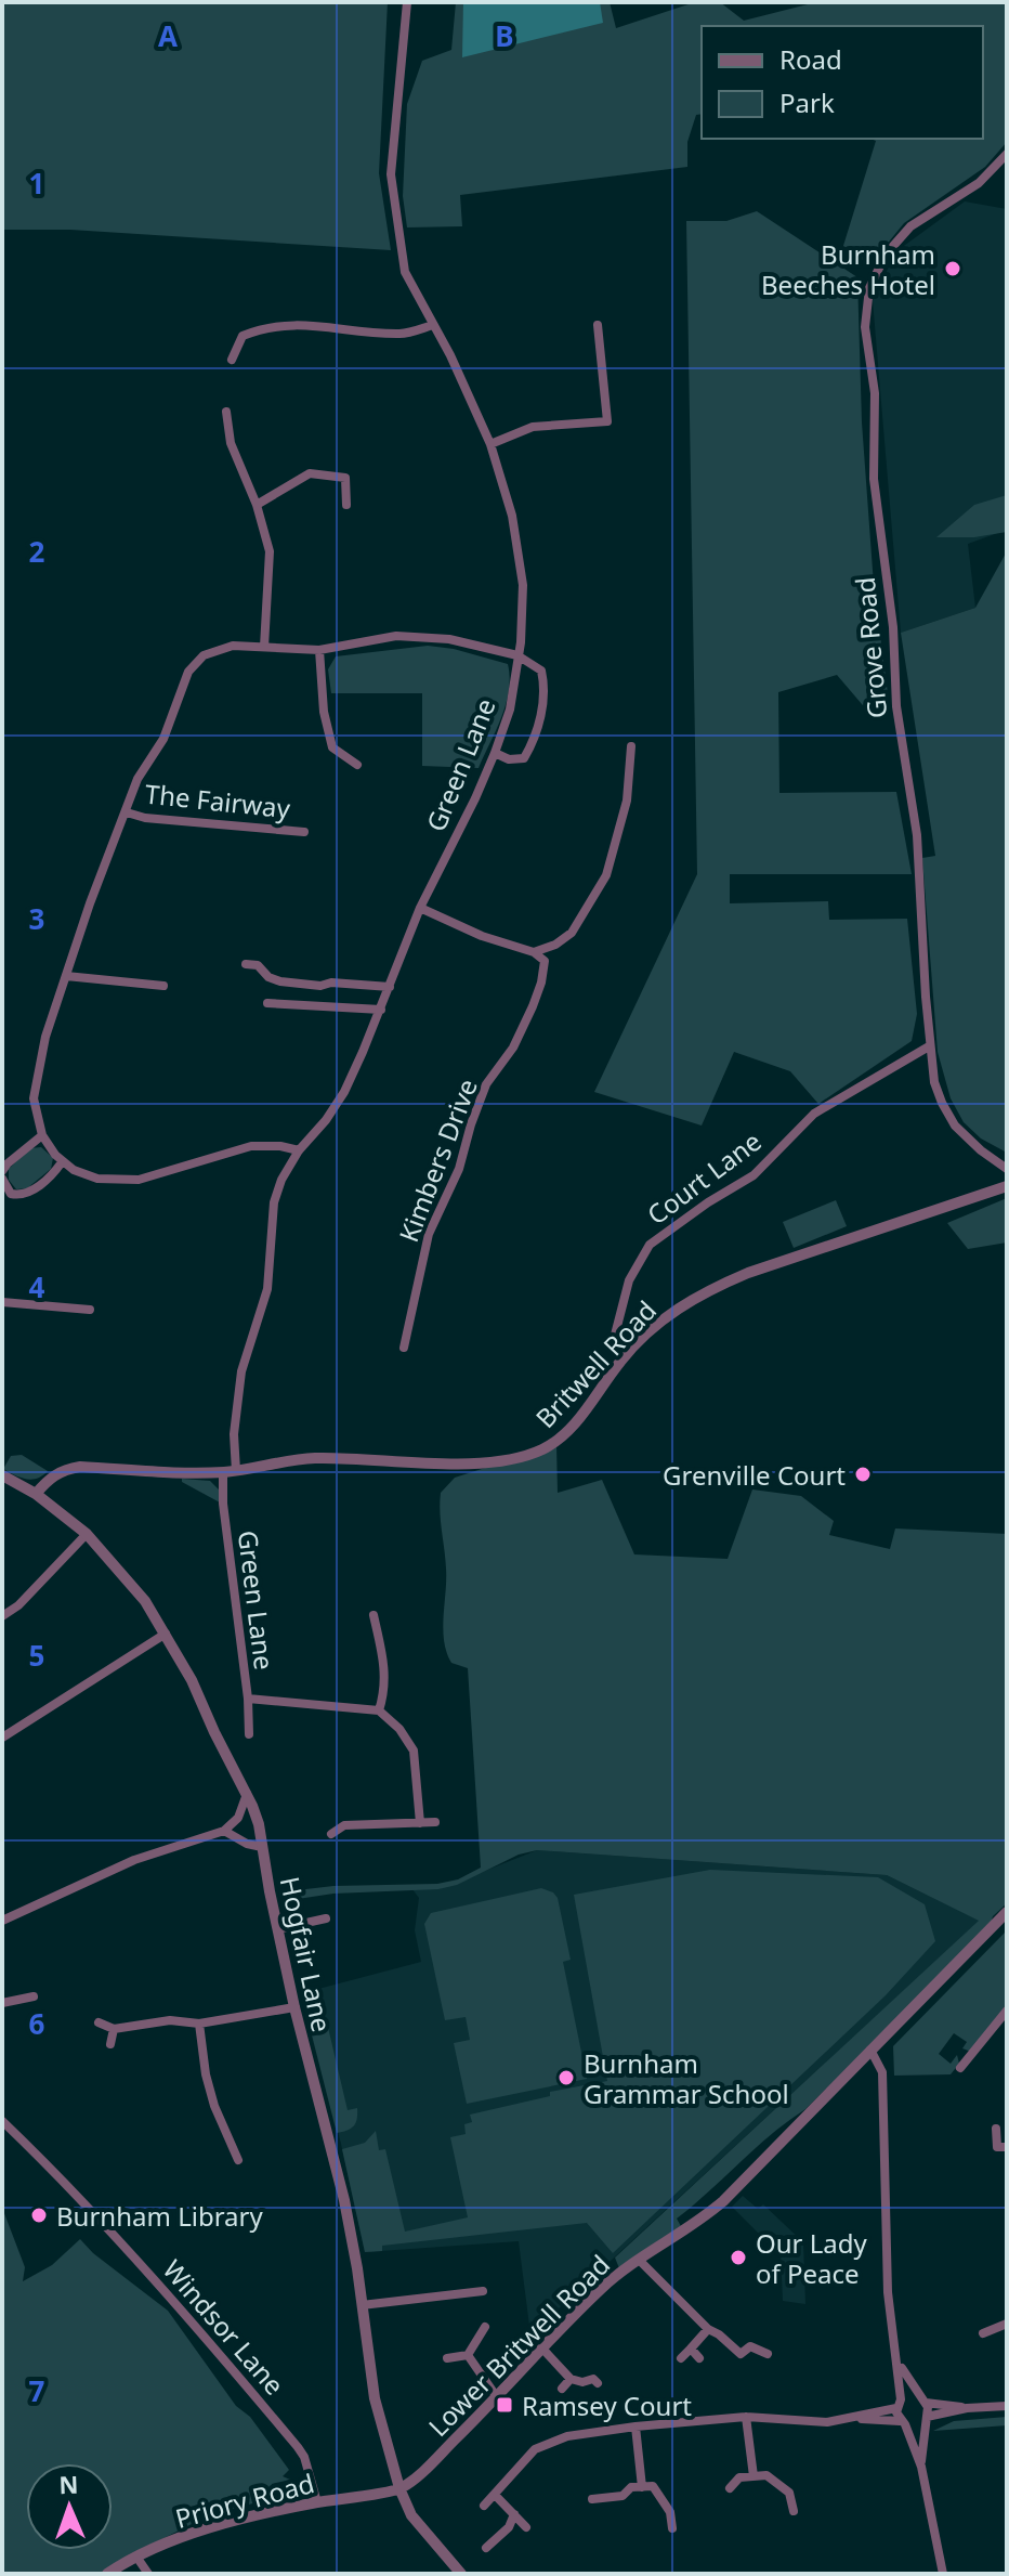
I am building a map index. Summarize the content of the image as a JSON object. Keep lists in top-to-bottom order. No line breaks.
{"streets":{"street":["Grove Road","Green Lane","The Fairway","Kimbers Drive","Court Lane","Britwell Road","Hogfair Lane","Windsor Lane","Lower Britwell Road","Priory Road"]},"crossings":[["Grove Road","Court Lane"],["Green Lane","The Fairway"],["Green Lane","Britwell Road"],["Court Lane","Britwell Road"],["Britwell Road","Hogfair Lane"],["Hogfair Lane","Lower Britwell Road"],["Hogfair Lane","Priory Road"],["Windsor Lane","Priory Road"],["Lower Britwell Road","Priory Road"]],"places":{"other":["Burnham Beeches Hotel","Grenville Court","Burnham Grammar School","Burnham Library","Our Lady of Peace"],"transit":["Ramsey Court"]},"legend":["Road","Park"],"north":"top","grid":{"columns":["A","B"],"rows":["1","2","3","4","5","6","7"]}}
